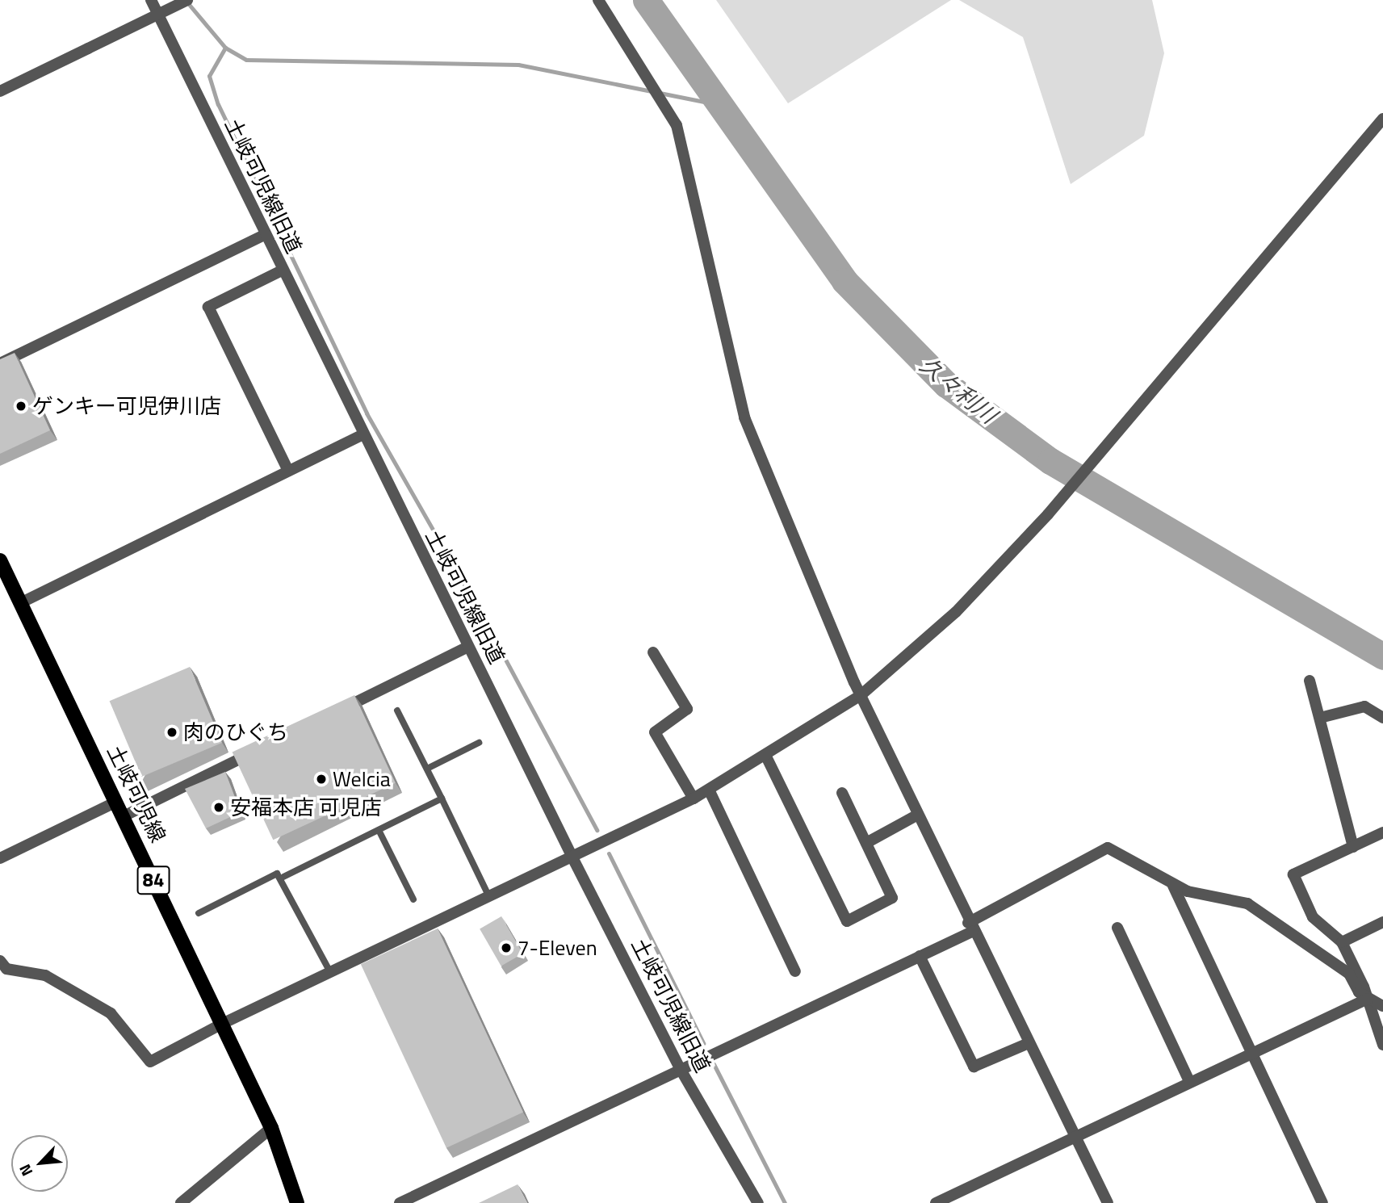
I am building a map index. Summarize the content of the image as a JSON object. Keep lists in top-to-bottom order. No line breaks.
{"streets":{"main road":["土岐可児線","84"],"street":["土岐可児線旧道"]},"water":["久々利川"],"places":["ゲンキー可児伊川店","肉のひぐち","Welcia","安福本店 可児店","7-Eleven"],"north":"bottom left"}
